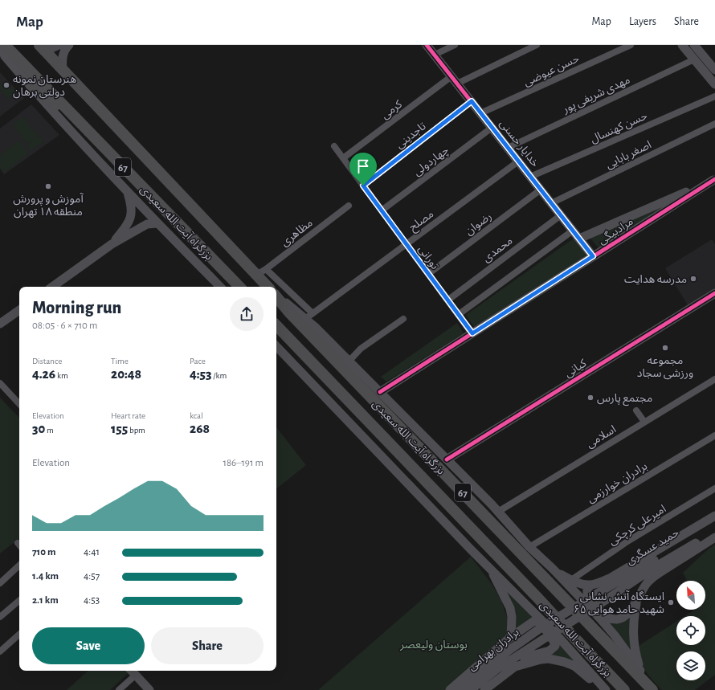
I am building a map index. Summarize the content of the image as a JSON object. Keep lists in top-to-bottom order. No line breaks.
{"streets":{"highway":["67","بزرگراه آیت الله سعیدی"],"main road":["خدایار حسنی","مرادبیگی","کیانی","حمید عسگری","برادران بهرامی"],"street":["حسن عیوضی","مهدی شریفی پور","کرمی","حسن کهنسال","تاجدینی","اصغر بابایی","چهاردولی","مصلح","رضوان","مظاهری","محمدی","تورانی","اسلامی","برادران خوارزمی","امیرعلی کرچکی"]},"crossings":[["حسن عیوضی","خدایار حسنی"],["مهدی شریفی پور","خدایار حسنی"],["کرمی","خدایار حسنی"],["کرمی","تورانی"],["حسن کهنسال","خدایار حسنی"],["تاجدینی","خدایار حسنی"],["تاجدینی","تورانی"],["خدایار حسنی","اصغر بابایی"],["خدایار حسنی","چهاردولی"],["خدایار حسنی","مصلح"],["خدایار حسنی","رضوان"],["خدایار حسنی","مرادبیگی"],["خدایار حسنی","محمدی"],["چهاردولی","تورانی"],["مصلح","تورانی"],["بزرگراه آیت الله سعیدی","مظاهری"],["رضوان","تورانی"],["مرادبیگی","تورانی"],["محمدی","تورانی"],["حمید عسگری","برادران بهرامی"]],"parks":["بوستان ولیعصر"],"places":["هنرستان نمونه دولتی برهان","آموزش و پرورش منطقه ۱۸ تهران","مدرسه هدایت","مجموعه ورزشی سجاد","مجتمع پارس","ایستگاه آتش نشانی ۶۵ شهید حامد هوایی"],"north":"top left","page":{"header":"Map","nav":["Map","Layers","Share"],"heading":["Morning run","08:05 · 6 × 710 m"],"stats":[["Distance","4.26 km"],["Time","20:48"],["Pace","4:53 /km"],["Elevation","30 m"],["Heart rate","155 bpm"],["kcal","268"]],"chart":["Elevation","186–191 m"],"list":[{"name":"710 m","note":"4:41"},{"name":"1.4 km","note":"4:57"},{"name":"2.1 km","note":"4:53"}],"buttons":["Save","Share"]}}
